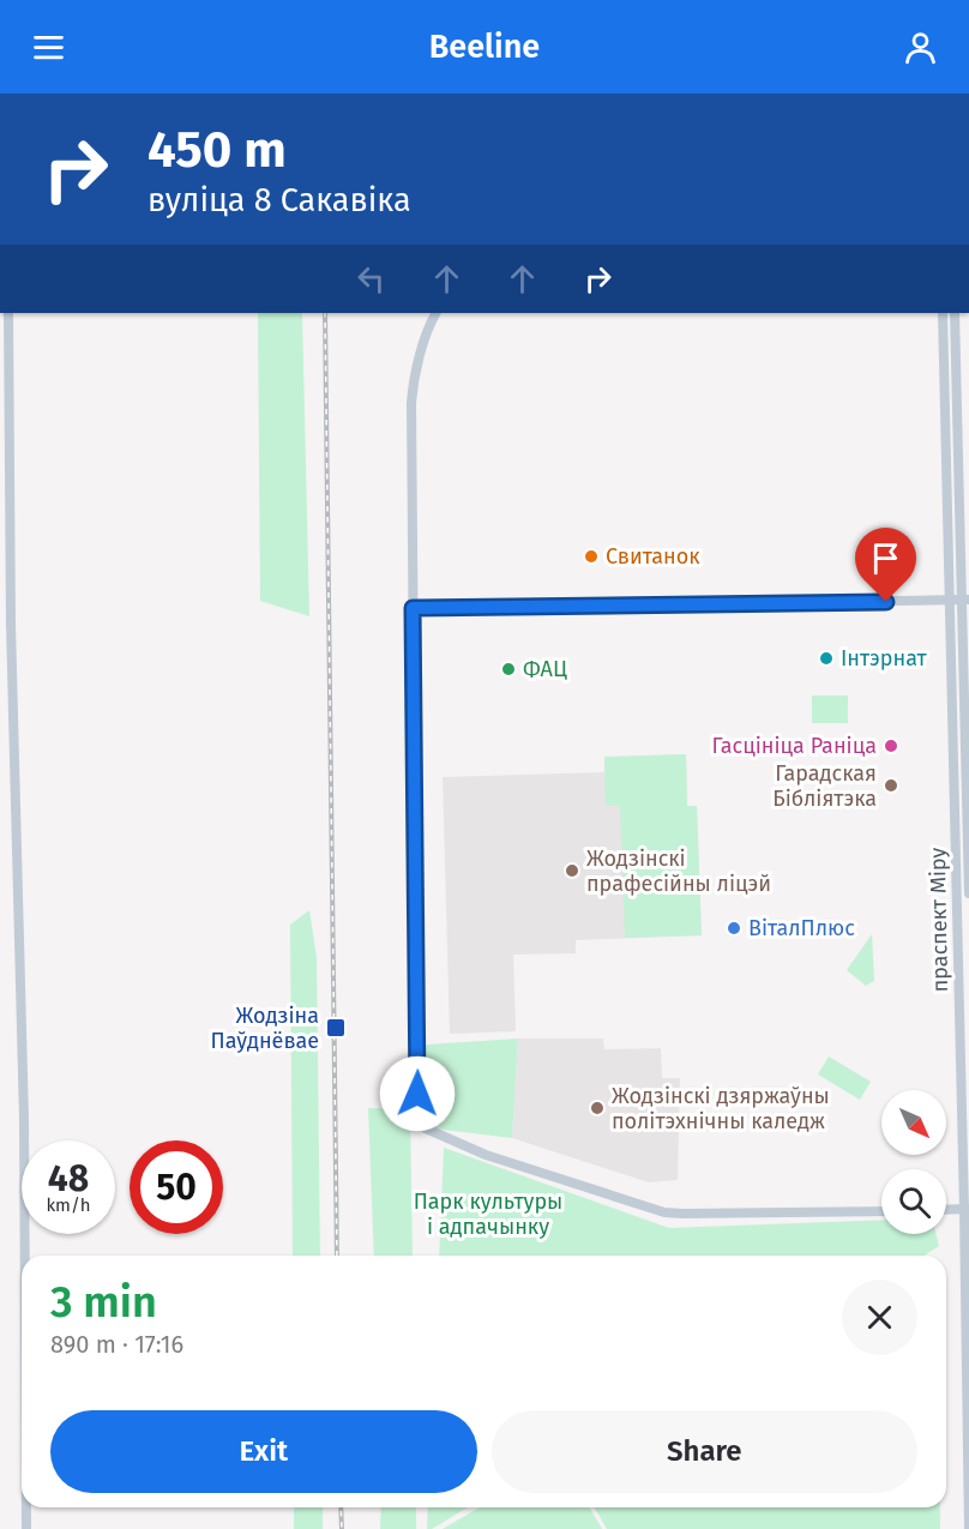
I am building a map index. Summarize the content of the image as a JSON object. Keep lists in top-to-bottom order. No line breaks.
{"streets":{"main road":["праспект Міру"]},"parks":["Парк культуры і адпачынку"],"places":{"other":["Свитанок","Інтэрнат","ФАЦ","Гасцініца Раніца","Гарадская Бібліятэка","Жодзінскі прафесійны ліцэй","ВіталПлюс","Жодзінскі дзяржаўны політэхнічны каледж"],"transit":["Жодзіна Паўднёвае"]},"north":"bottom right","page":{"header":"Beeline","turn":["450 m","вуліца 8 Сакавіка"],"speed":"48 km/h","limit":"50","heading":["3 min","890 m · 17:16"],"buttons":["Exit","Share"]}}
